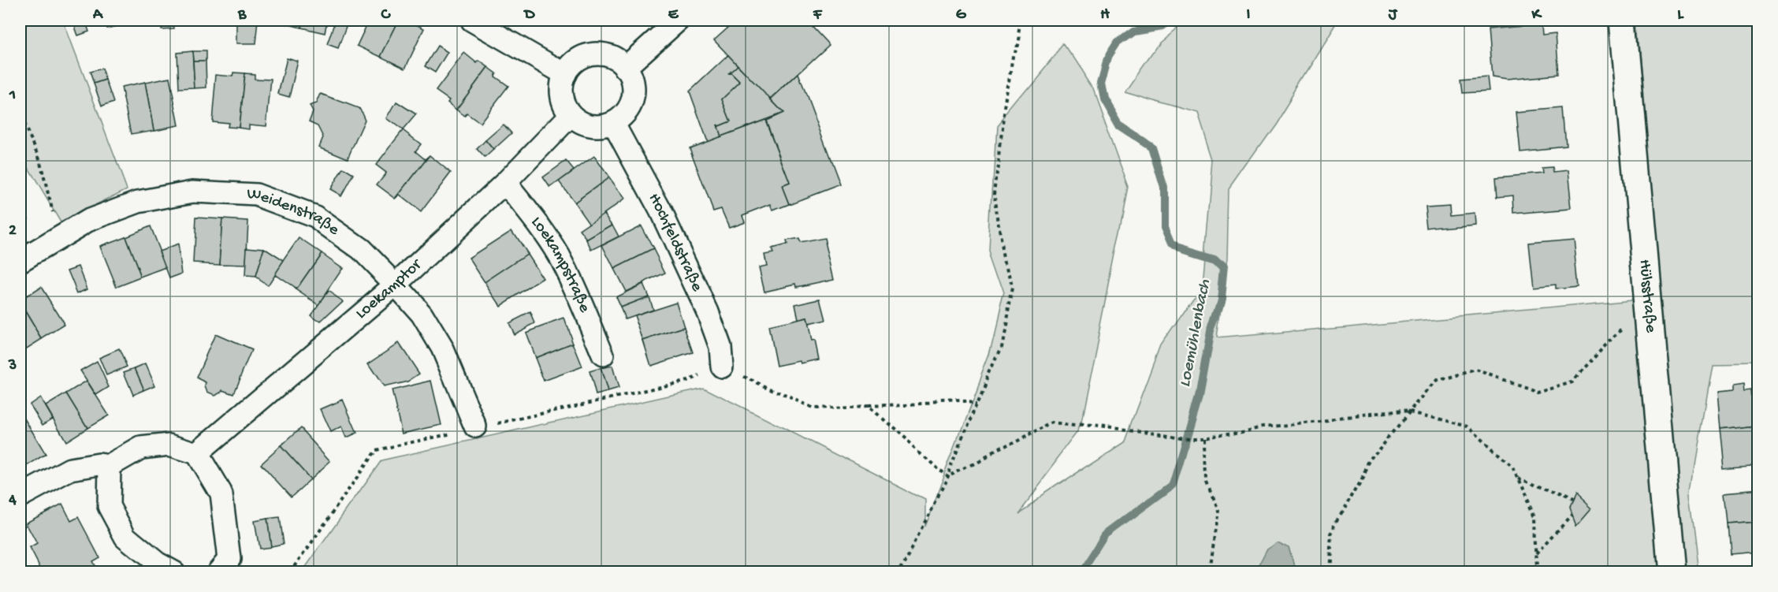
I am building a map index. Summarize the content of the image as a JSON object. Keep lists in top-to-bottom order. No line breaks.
{"streets":{"main road":["Hülsstraße"],"street":["Weidenstraße","Hochfeldstraße","Loekampstraße","Loekamptor"]},"crossings":[["Weidenstraße","Loekamptor"],["Hochfeldstraße","Loekamptor"],["Loekampstraße","Loekamptor"]],"water":["Loemühlenbach"],"grid":{"columns":["A","B","C","D","E","F","G","H","I","J","K","L"],"rows":["1","2","3","4"]}}
